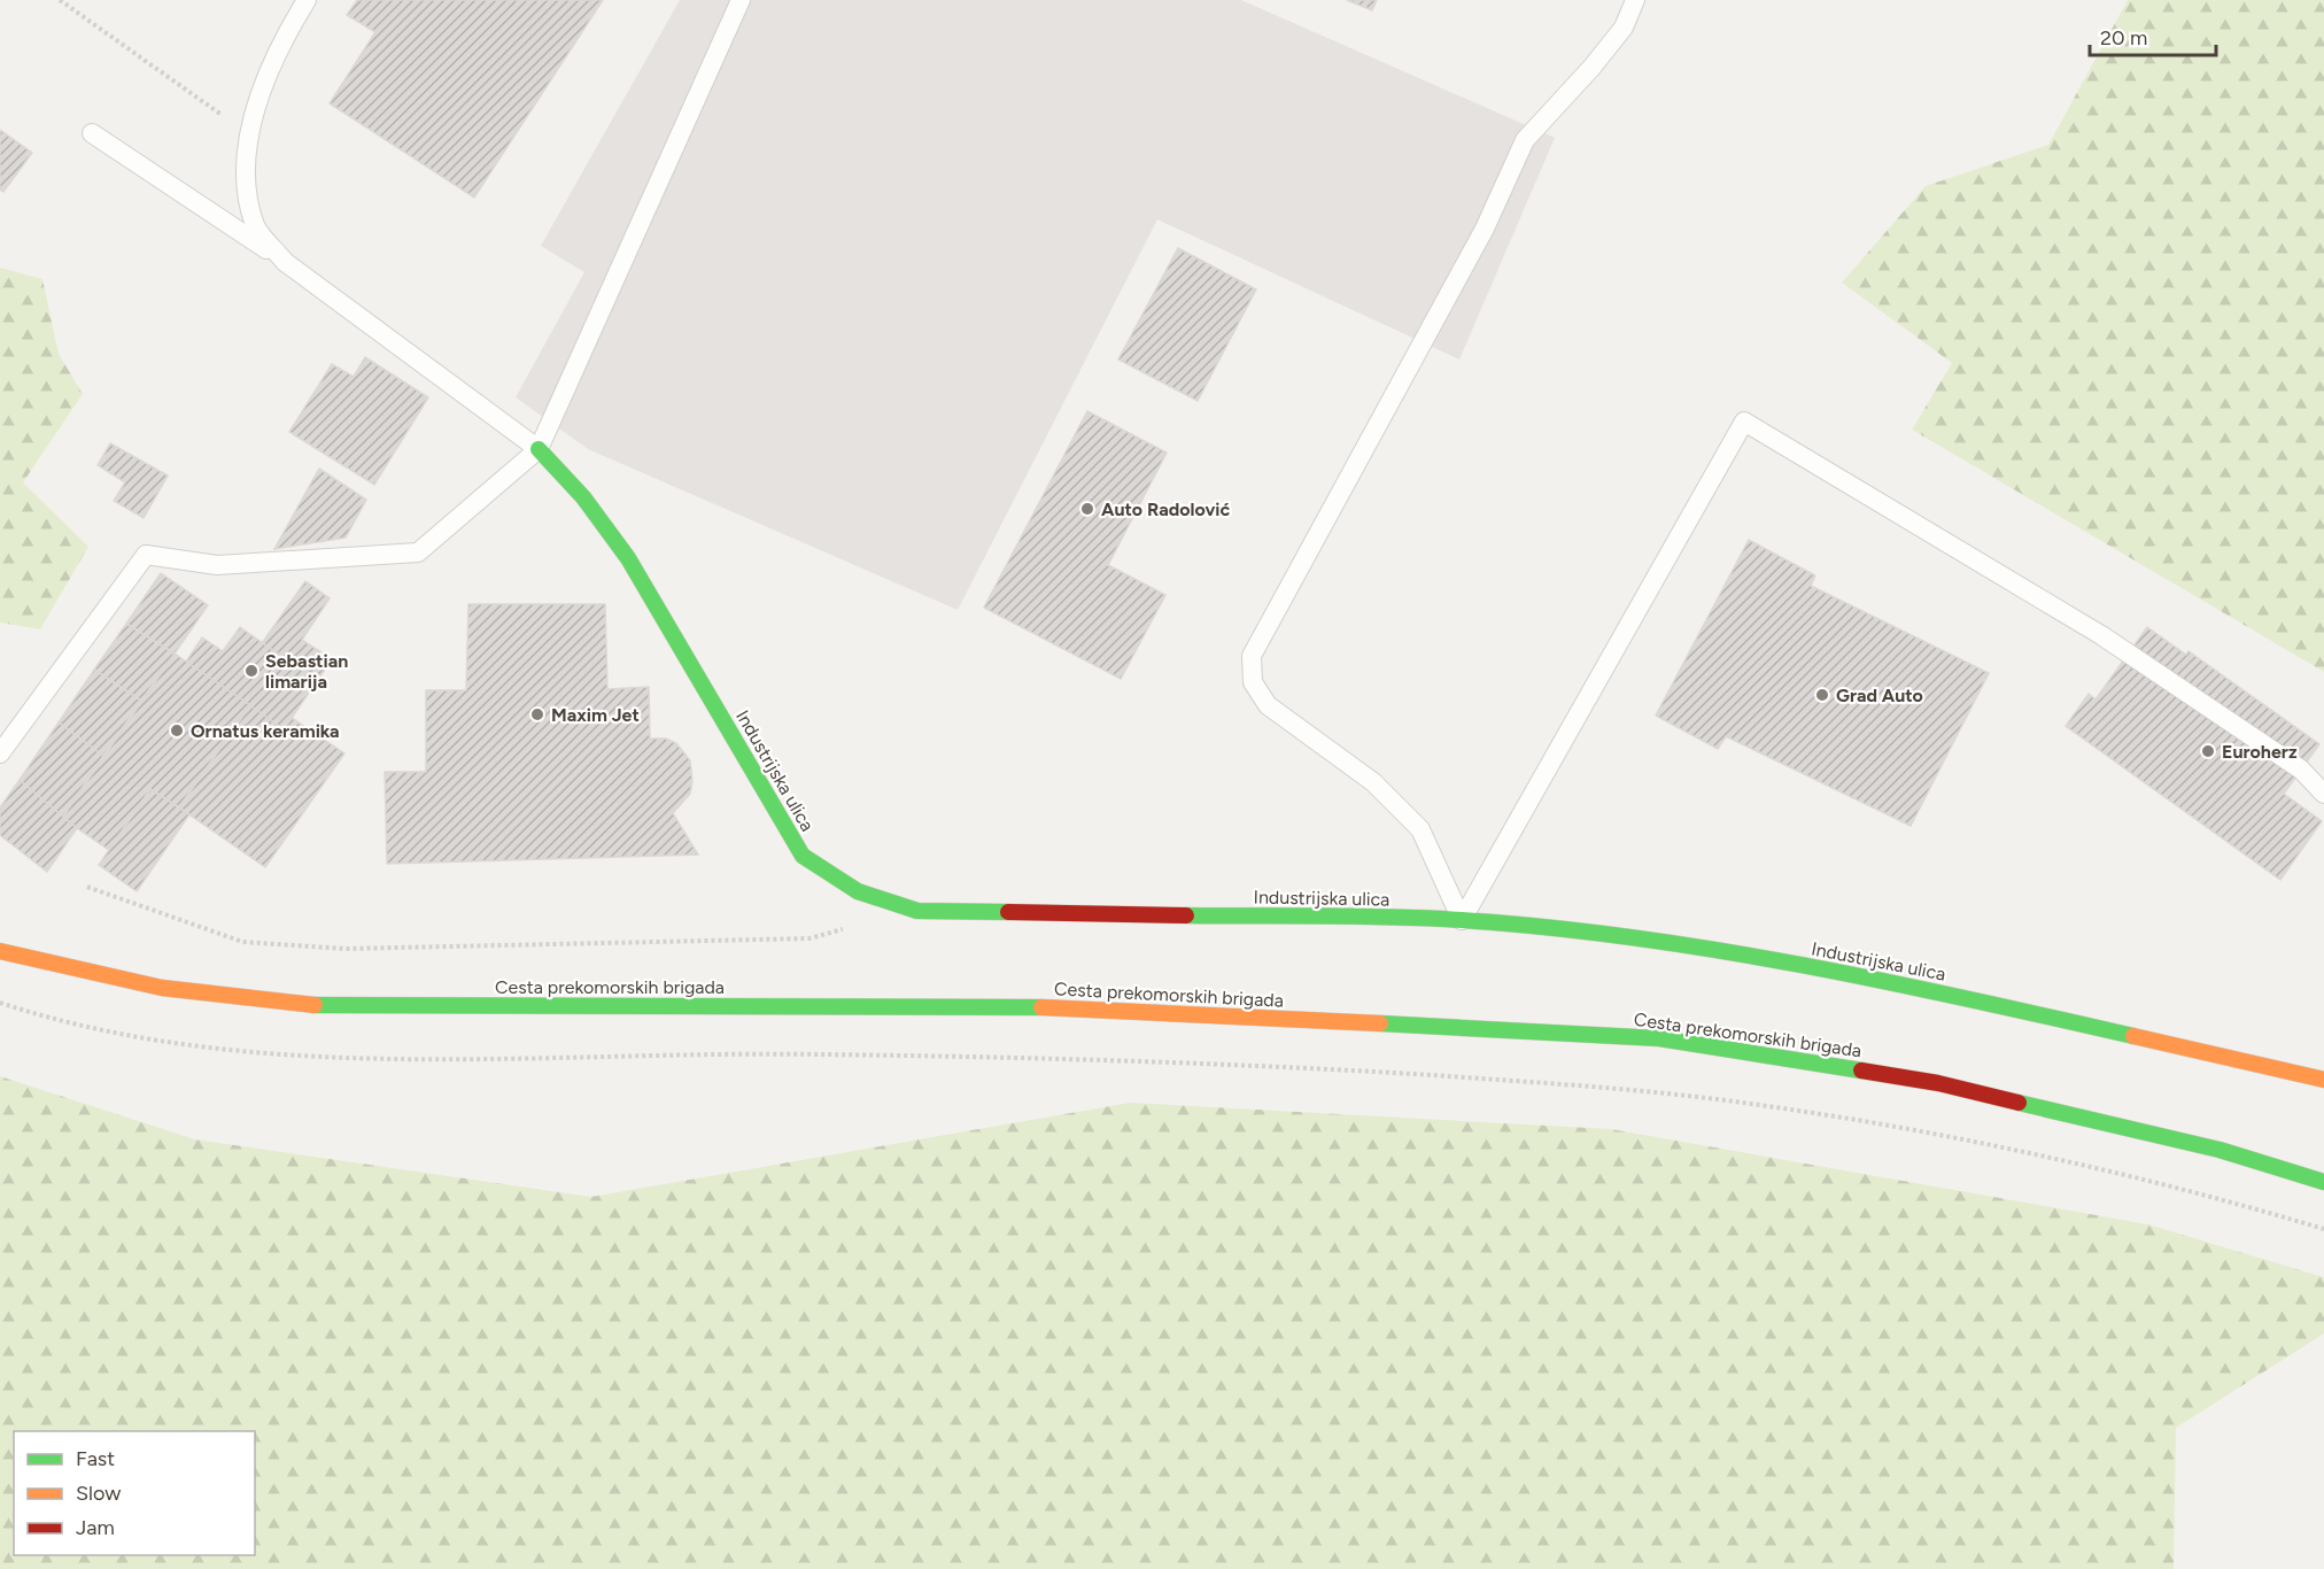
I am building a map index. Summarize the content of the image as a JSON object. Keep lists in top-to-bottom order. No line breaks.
{"streets":{"main road":["Industrijska ulica","Cesta prekomorskih brigada"]},"places":["Auto Radolović","Sebastian limarija","Grad Auto","Maxim Jet","Ornatus keramika","Euroherz"],"legend":["Fast","Slow","Jam"],"scale_bar":"20 m"}
